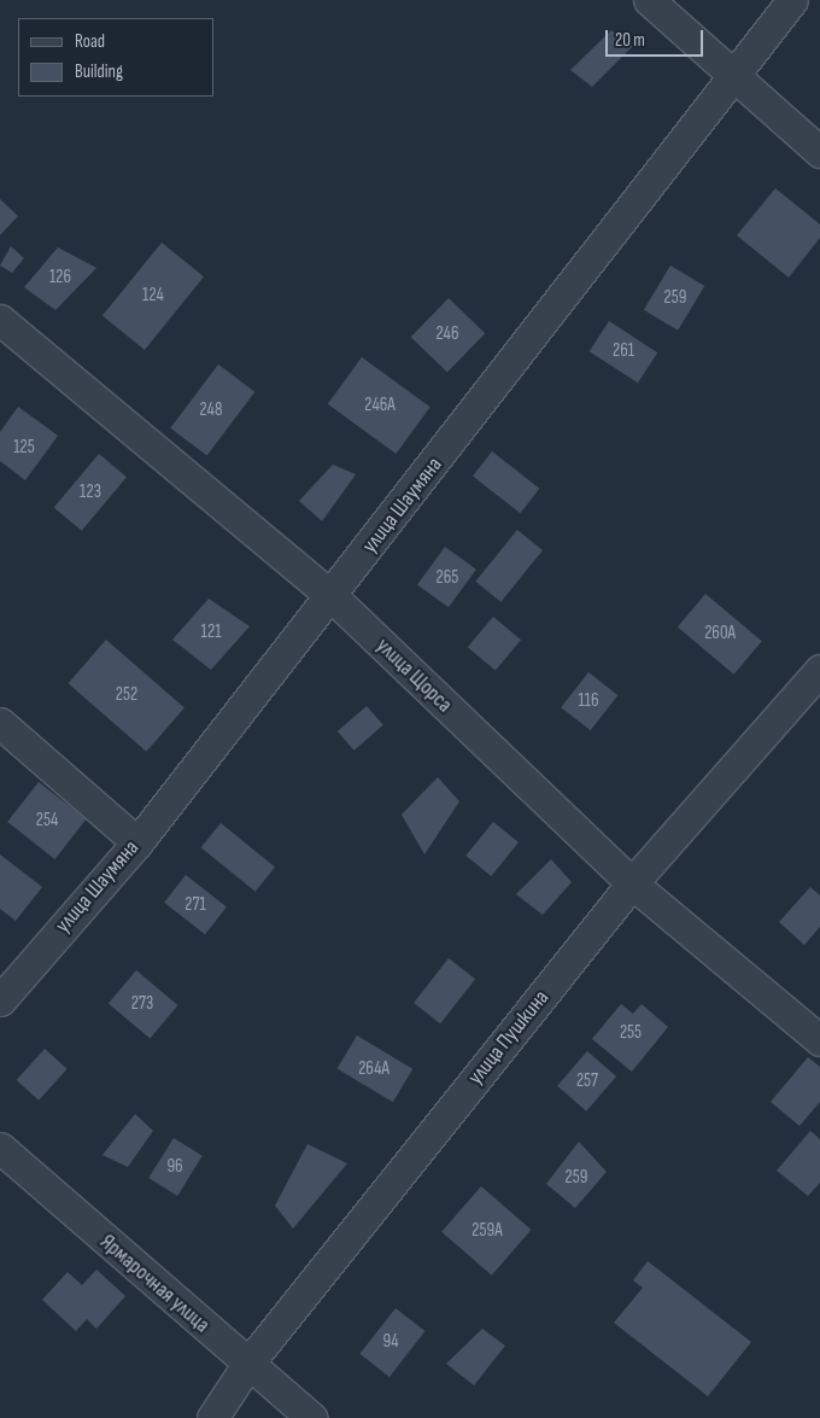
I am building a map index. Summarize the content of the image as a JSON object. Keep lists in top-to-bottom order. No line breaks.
{"streets":{"street":["улица Шаумяна","улица Щорса","улица Пушкина","Ярмарочная улица"]},"crossings":[["улица Шаумяна","улица Щорса"],["улица Щорса","улица Пушкина"],["улица Пушкина","Ярмарочная улица"]],"house_numbers":["126","124","259","246","261","246А","248","125","123","265","121","260А","252","116","254","271","273","255","264А","257","96","259","259А","94"],"legend":["Road","Building"],"scale_bar":"20 m"}
